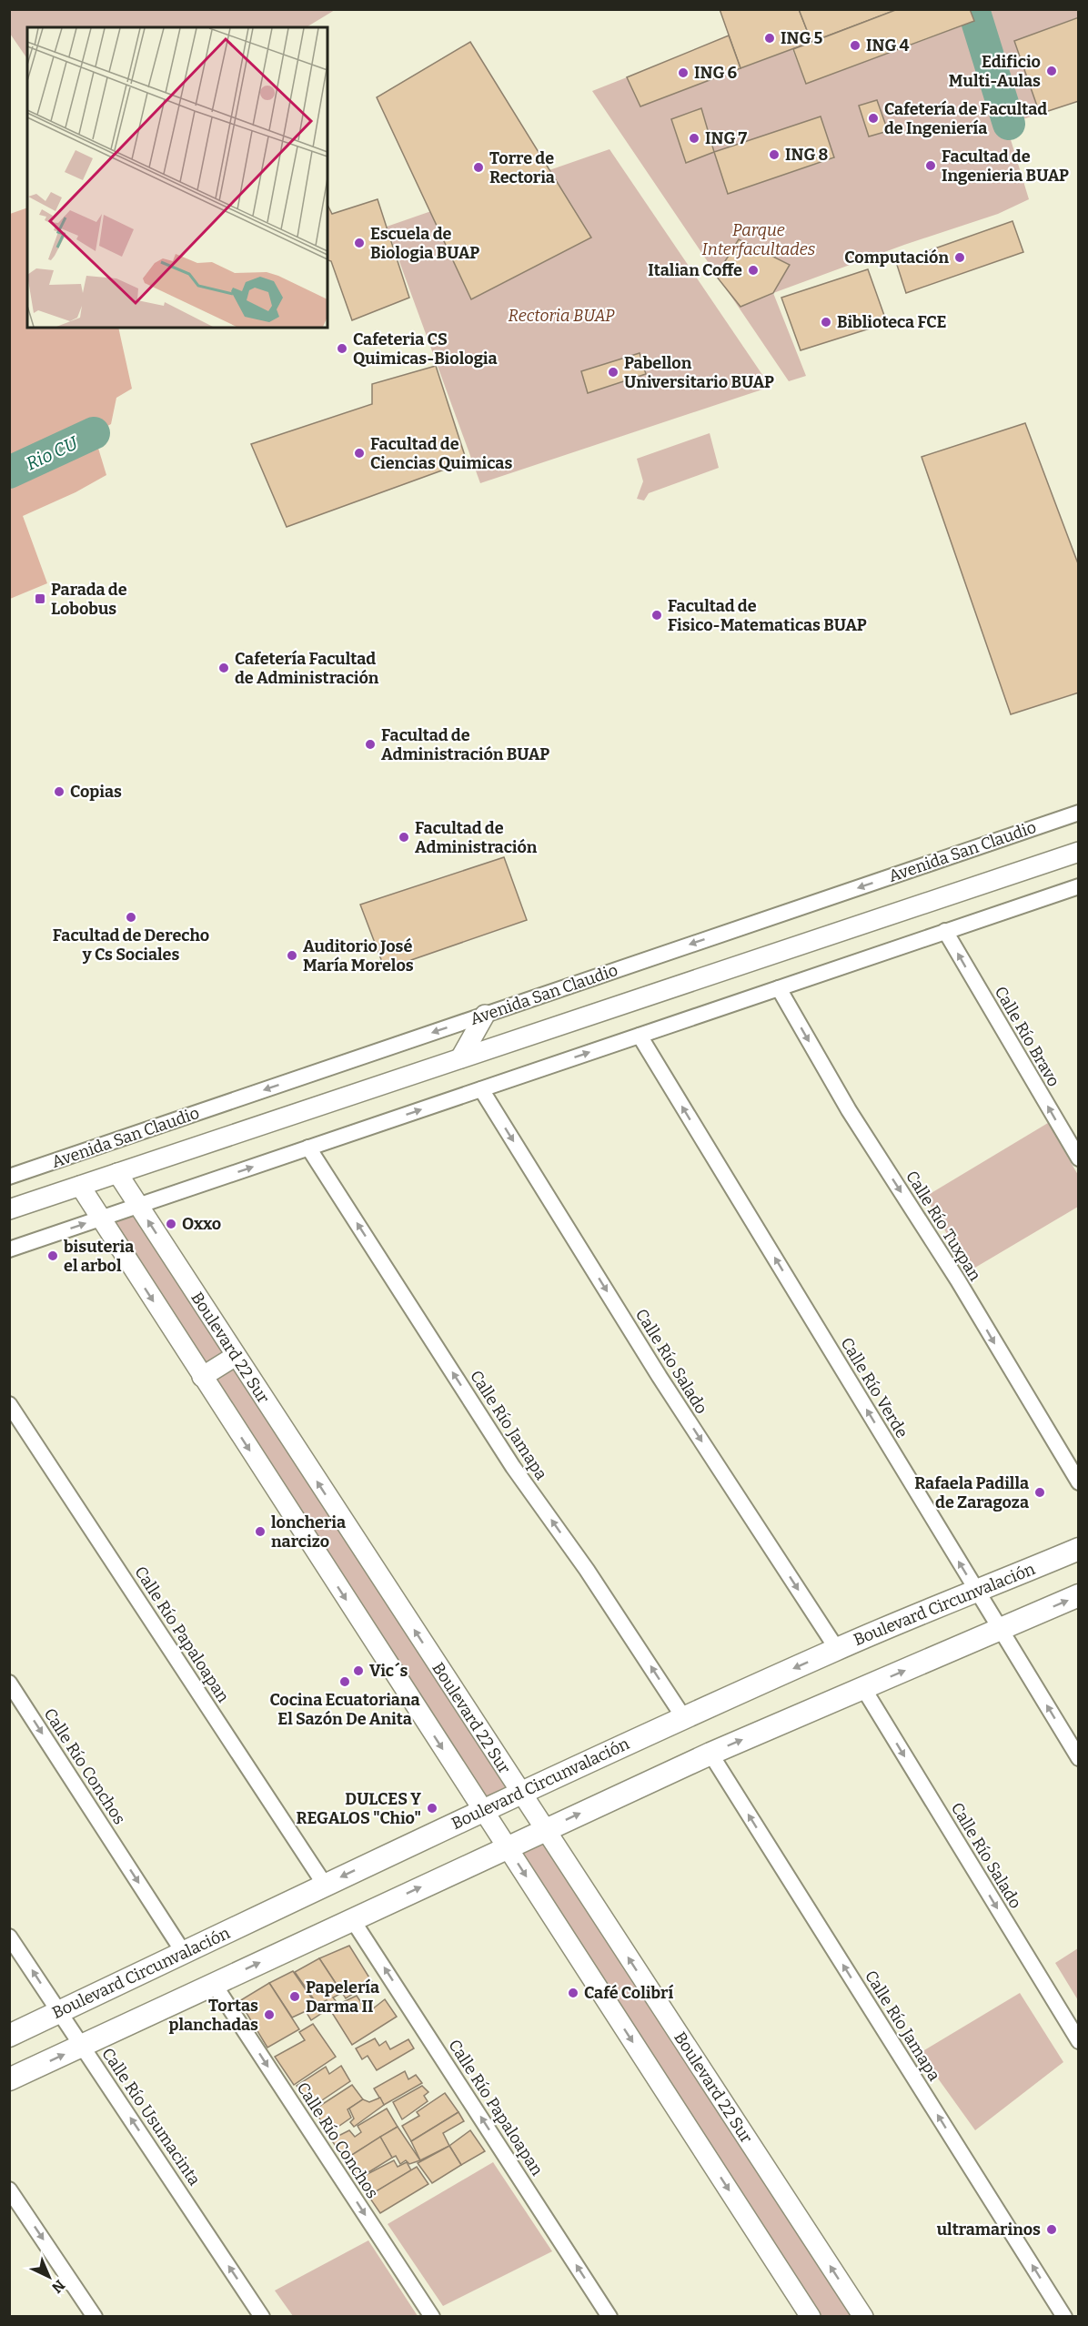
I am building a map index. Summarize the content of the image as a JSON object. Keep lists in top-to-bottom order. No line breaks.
{"streets":{"main road":["Boulevard Circunvalación"],"street":["Avenida San Claudio","Calle Río Bravo","Calle Río Tuxpan","Boulevard 22 Sur","Calle Río Salado","Calle Río Verde","Calle Río Jamapa","Calle Río Papaloapan","Calle Río Conchos","Calle Río Usumacinta"]},"crossings":[["Avenida San Claudio","Boulevard 22 Sur"],["Boulevard 22 Sur","Boulevard Circunvalación"],["Calle Río Salado","Boulevard Circunvalación"],["Calle Río Verde","Boulevard Circunvalación"],["Calle Río Jamapa","Boulevard Circunvalación"],["Boulevard Circunvalación","Calle Río Papaloapan"],["Boulevard Circunvalación","Calle Río Conchos"],["Boulevard Circunvalación","Calle Río Usumacinta"]],"one_way":["Calle Río Bravo","Calle Río Tuxpan","Calle Río Salado","Calle Río Verde","Calle Río Jamapa","Calle Río Papaloapan","Calle Río Conchos","Calle Río Usumacinta"],"water":["Rio CU"],"parks":["Parque Interfacultades","Rectoria BUAP"],"places":{"other":["ING 5","ING 4","Edificio Multi-Aulas","ING 6","Cafetería de Facultad de Ingeniería","ING 7","ING 8","Facultad de Ingenieria BUAP","Torre de Rectoria","Escuela de Biologia BUAP","Computación","Italian Coffe","Biblioteca FCE","Cafeteria CS Quimicas-Biologia","Pabellon Universitario BUAP","Facultad de Ciencias Quimicas","Facultad de Fisico-Matematicas BUAP","Cafetería Facultad de Administración","Facultad de Administración BUAP","Copias","Facultad de Administración","Facultad de Derecho y Cs Sociales","Auditorio José María Morelos","Oxxo","bisuteria el arbol","Rafaela Padilla de Zaragoza","loncheria narcizo","Vic´s","Cocina Ecuatoriana El Sazón De Anita","DULCES Y REGALOS \"Chio\"","Café Colibrí","Papelería Darma II","Tortas planchadas","ultramarinos"],"transit":["Parada de Lobobus"]},"north":"bottom right"}
